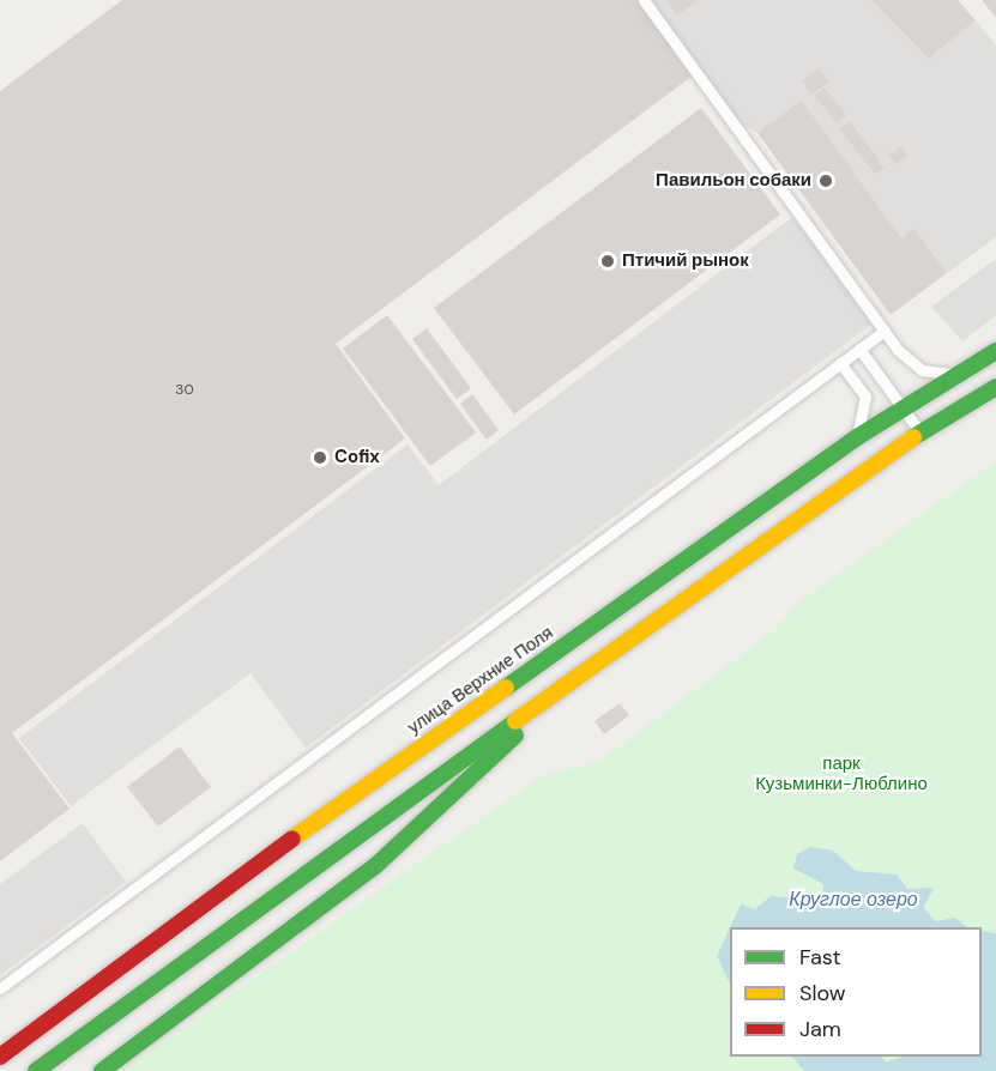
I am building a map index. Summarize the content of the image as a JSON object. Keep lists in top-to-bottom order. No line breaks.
{"streets":{"main road":["улица Верхние Поля"]},"water":["Круглое озеро"],"parks":["парк Кузьминки-Люблино"],"places":["Павильон собаки","Птичий рынок","Cofix"],"house_numbers":["30"],"legend":["Fast","Slow","Jam"]}
